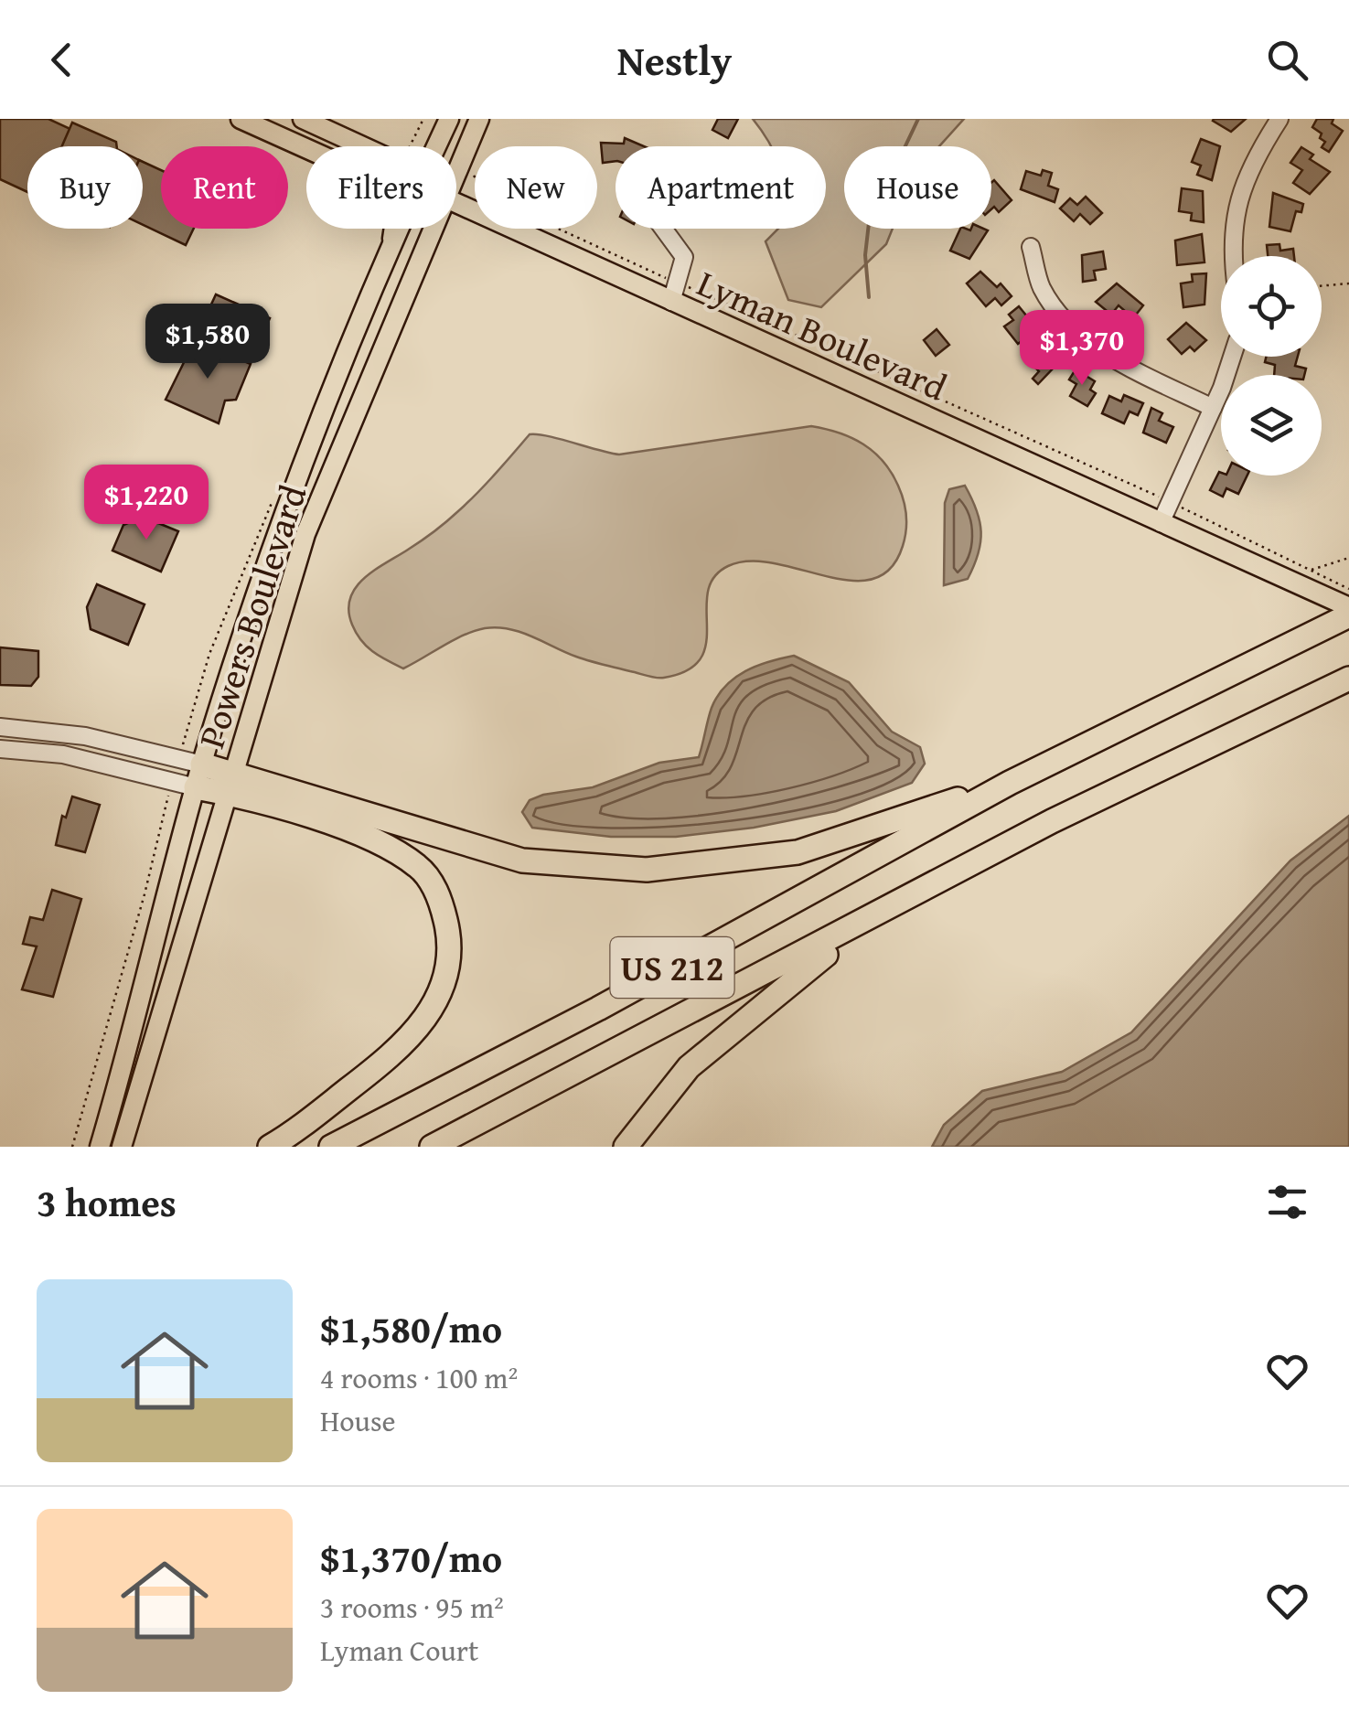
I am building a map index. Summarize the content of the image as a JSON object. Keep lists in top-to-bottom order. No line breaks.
{"streets":{"highway":["US 212"],"main road":["Lyman Boulevard","Powers Boulevard"]},"page":{"header":"Nestly","chip":["Buy","Rent","Filters","New","Apartment","House"],"price":["$1,580","$1,370","$1,220"],"heading":"3 homes","list":[{"name":"$1,580/mo","note":"4 rooms · 100 m² · House"},{"name":"$1,370/mo","note":"3 rooms · 95 m² · Lyman Court"}]}}
